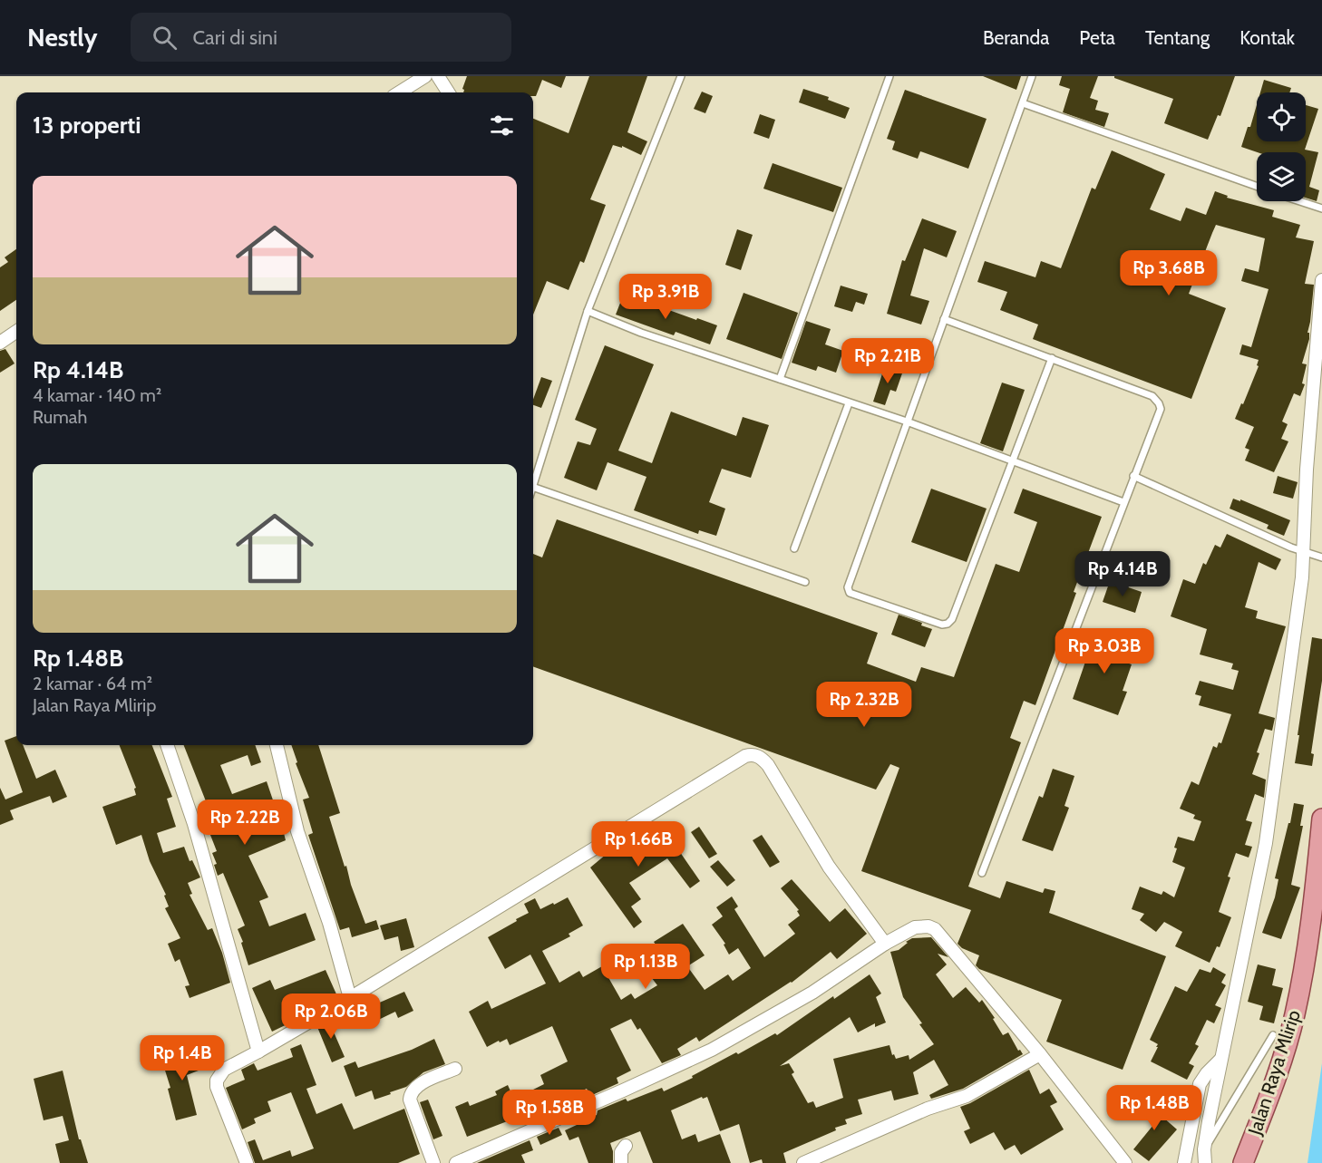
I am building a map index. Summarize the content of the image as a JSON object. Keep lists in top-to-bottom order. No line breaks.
{"streets":{"main road":["Jalan Raya Mlirip"]},"page":{"header":"Nestly","search":"Cari di sini","nav":["Beranda","Peta","Tentang","Kontak"],"heading":"13 properti","list":[{"name":"Rp 4.14B","note":"4 kamar · 140 m² · Rumah"},{"name":"Rp 1.48B","note":"2 kamar · 64 m² · Jalan Raya Mlirip"}],"price":["Rp 3.68B","Rp 3.91B","Rp 2.21B","Rp 4.14B","Rp 3.03B","Rp 2.32B","Rp 2.22B","Rp 1.66B","Rp 1.13B","Rp 2.06B","Rp 1.4B","Rp 1.48B","Rp 1.58B"]}}
